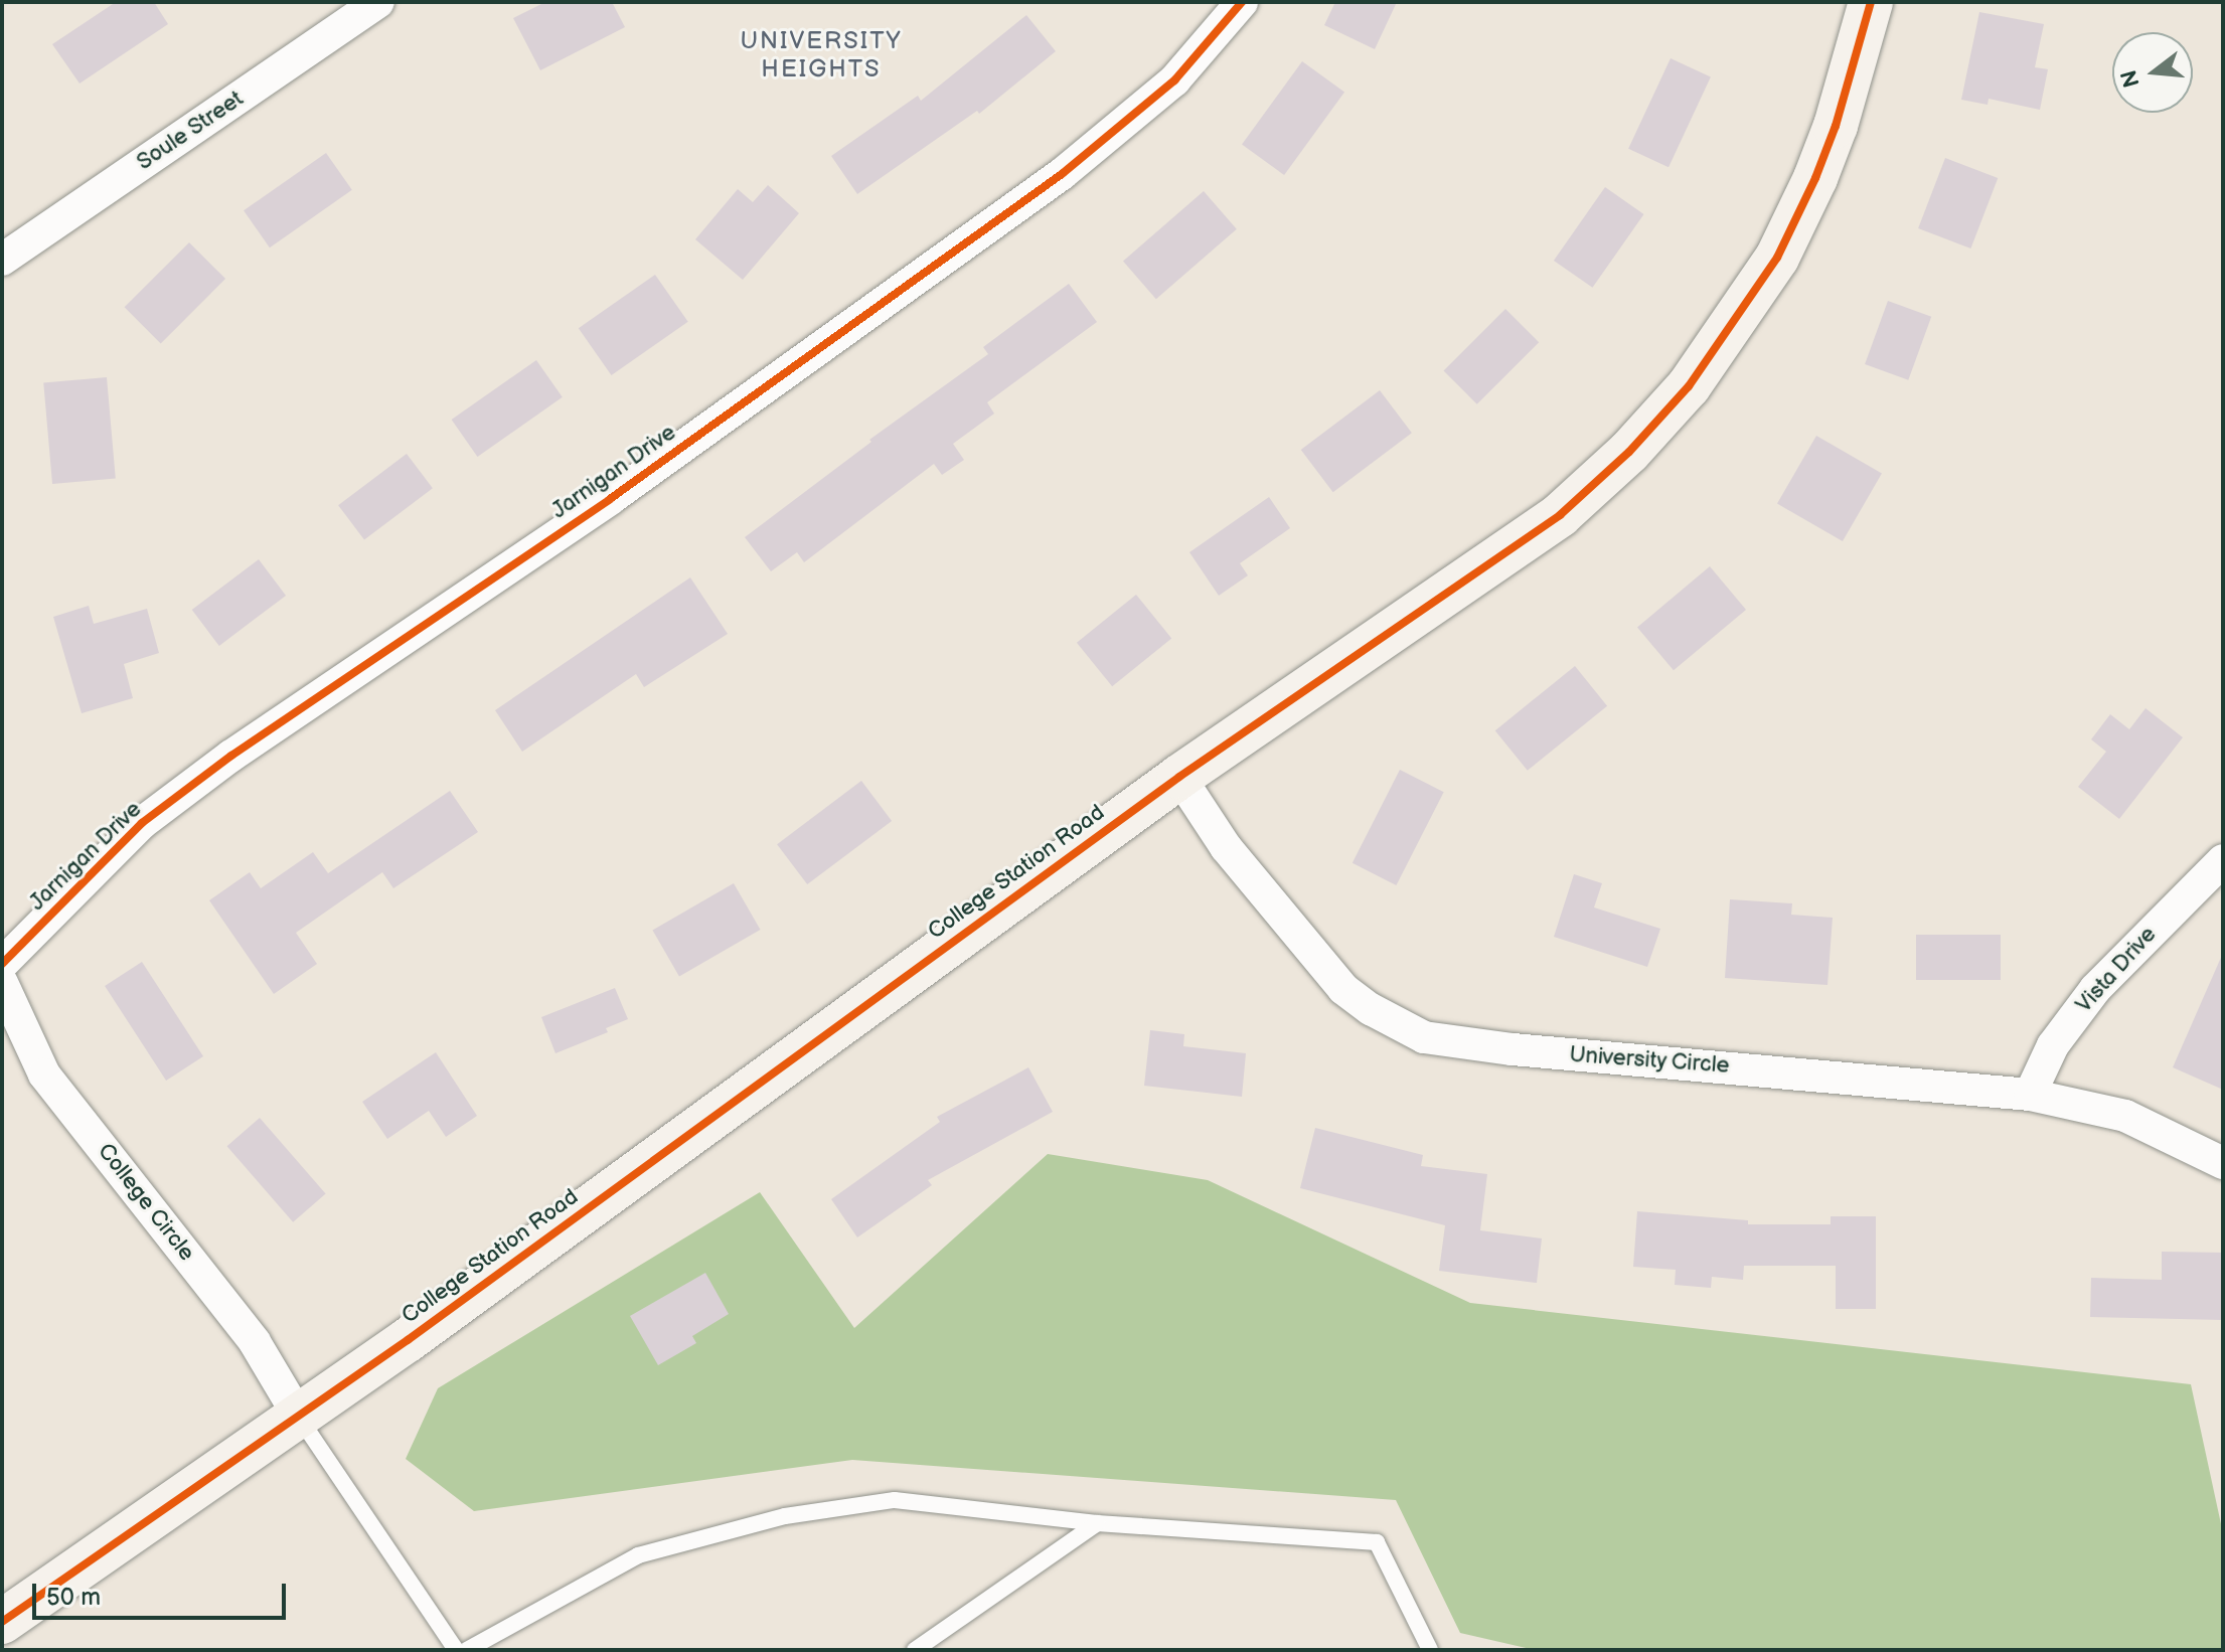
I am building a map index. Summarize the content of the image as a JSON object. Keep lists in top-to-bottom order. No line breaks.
{"streets":{"main road":["College Station Road"],"street":["Soule Street","Jarnigan Drive","Vista Drive","University Circle","College Circle"]},"crossings":[["College Station Road","University Circle"],["College Station Road","College Circle"],["Vista Drive","University Circle"]],"districts":["UNIVERSITY HEIGHTS"],"scale_bar":"50 m","north":"left"}
